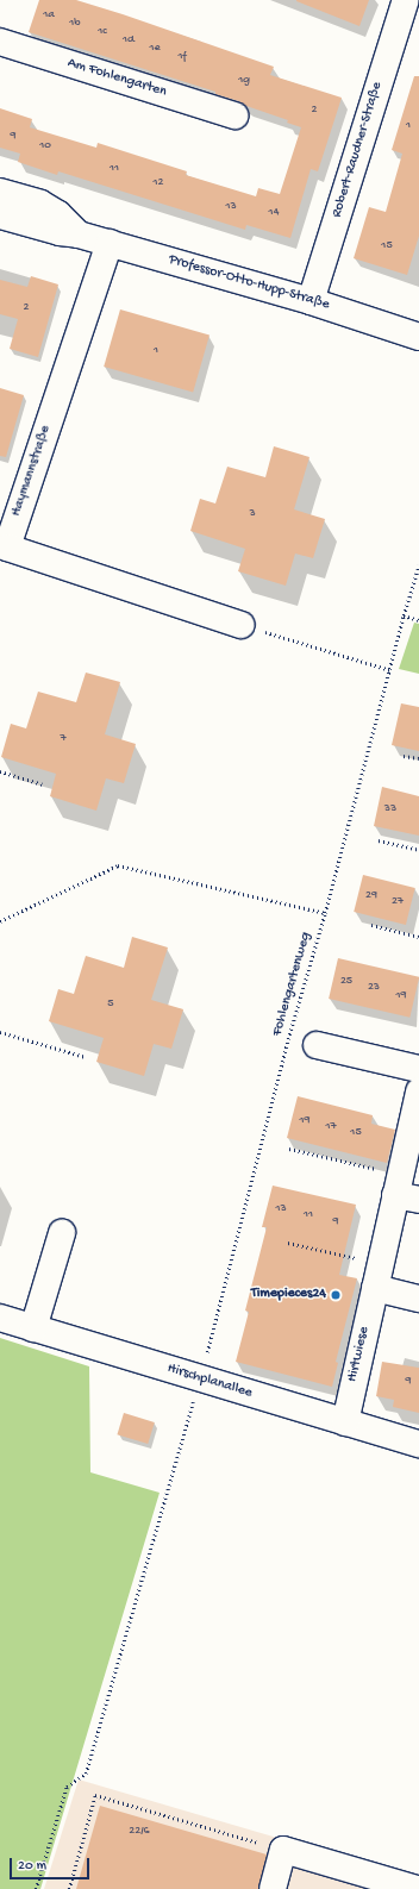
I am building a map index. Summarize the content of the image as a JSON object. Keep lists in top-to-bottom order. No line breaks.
{"streets":{"street":["Am Fohlengarten","Robert-Raudner-Straße","Professor-Otto-Hupp-Straße","Haymannstraße","Hirtwiese","Hirschplanallee"],"path":["Fohlengartenweg"]},"crossings":[["Robert-Raudner-Straße","Professor-Otto-Hupp-Straße"],["Professor-Otto-Hupp-Straße","Haymannstraße"],["Fohlengartenweg","Hirschplanallee"],["Hirtwiese","Hirschplanallee"]],"places":["Timepieces24"],"house_numbers":["1a","1b","1c","1d","1e","1f","1g","2","1","9","10","11","12","13","14","15","2","1","3","7","33","29","27","25","23","19","5","19","17","15","13","11","9","9","22/6"],"scale_bar":"20 m"}
